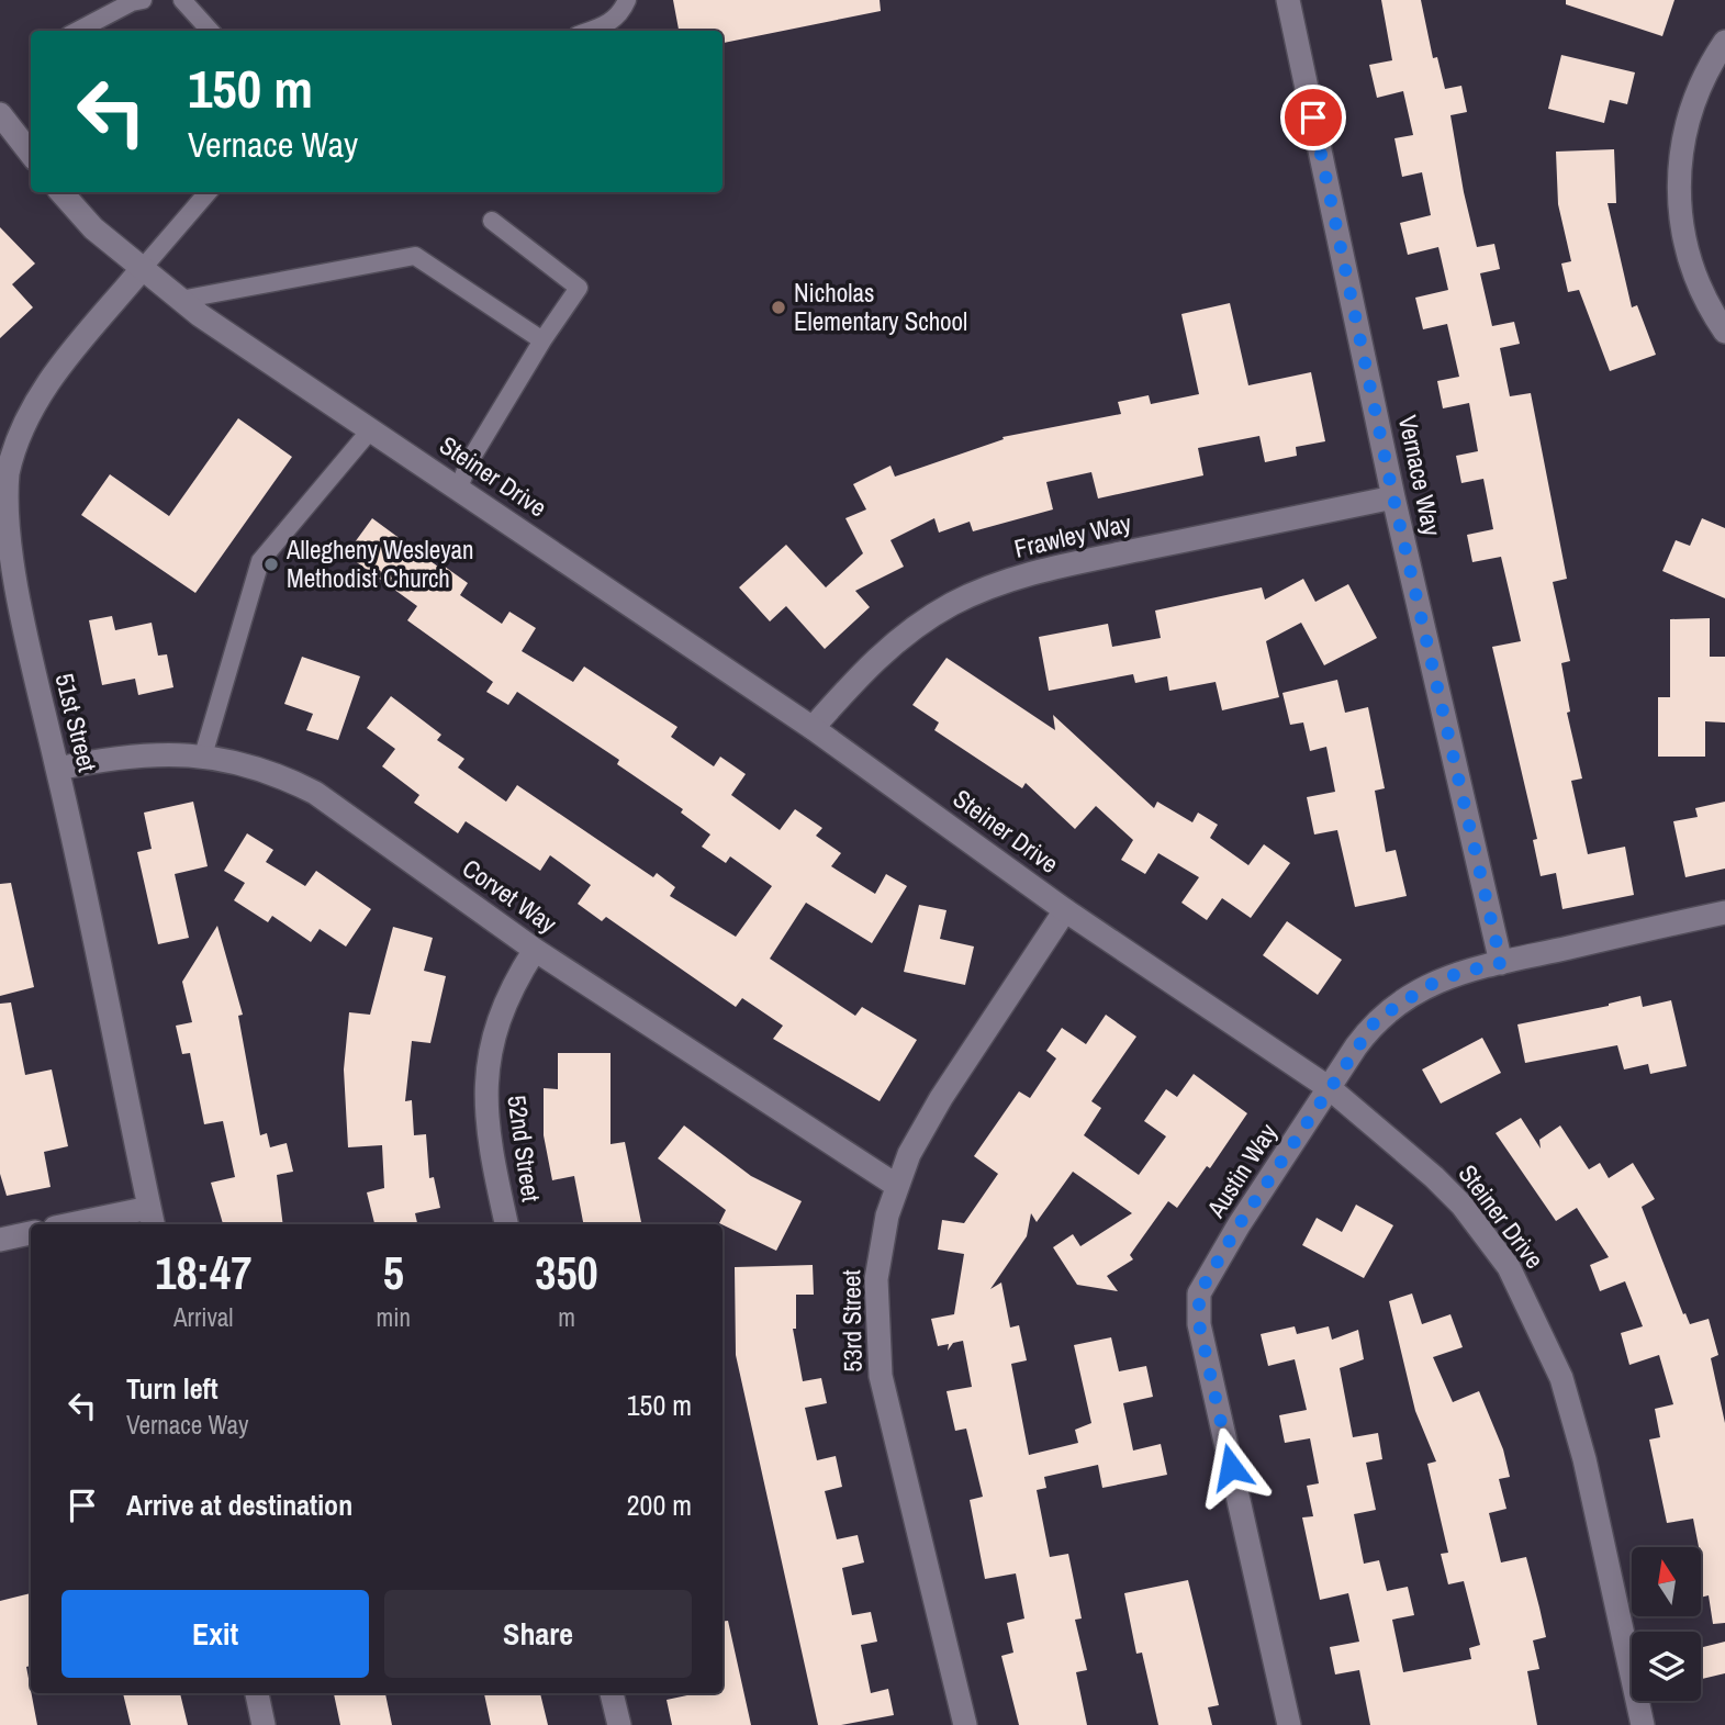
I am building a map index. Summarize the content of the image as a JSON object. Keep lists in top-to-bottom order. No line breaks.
{"streets":{"street":["Vernace Way","Steiner Drive","Frawley Way","51st Street","Corvet Way","52nd Street","Austin Way","53rd Street"]},"crossings":[["Vernace Way","Frawley Way"],["Vernace Way","Austin Way"],["Steiner Drive","Frawley Way"],["Steiner Drive","51st Street"],["Steiner Drive","Austin Way"],["Steiner Drive","53rd Street"],["51st Street","Corvet Way"],["Corvet Way","52nd Street"],["Corvet Way","53rd Street"]],"places":["Nicholas Elementary School","Allegheny Wesleyan Methodist Church"],"north":"top","page":{"turn":["150 m","Vernace Way"],"eta":["18:47","Arrival","5","min","350","m"],"list":[{"name":"Turn left","note":"Vernace Way","value":"150 m"},{"name":"Arrive at destination","value":"200 m"}],"buttons":["Exit","Share"]}}
